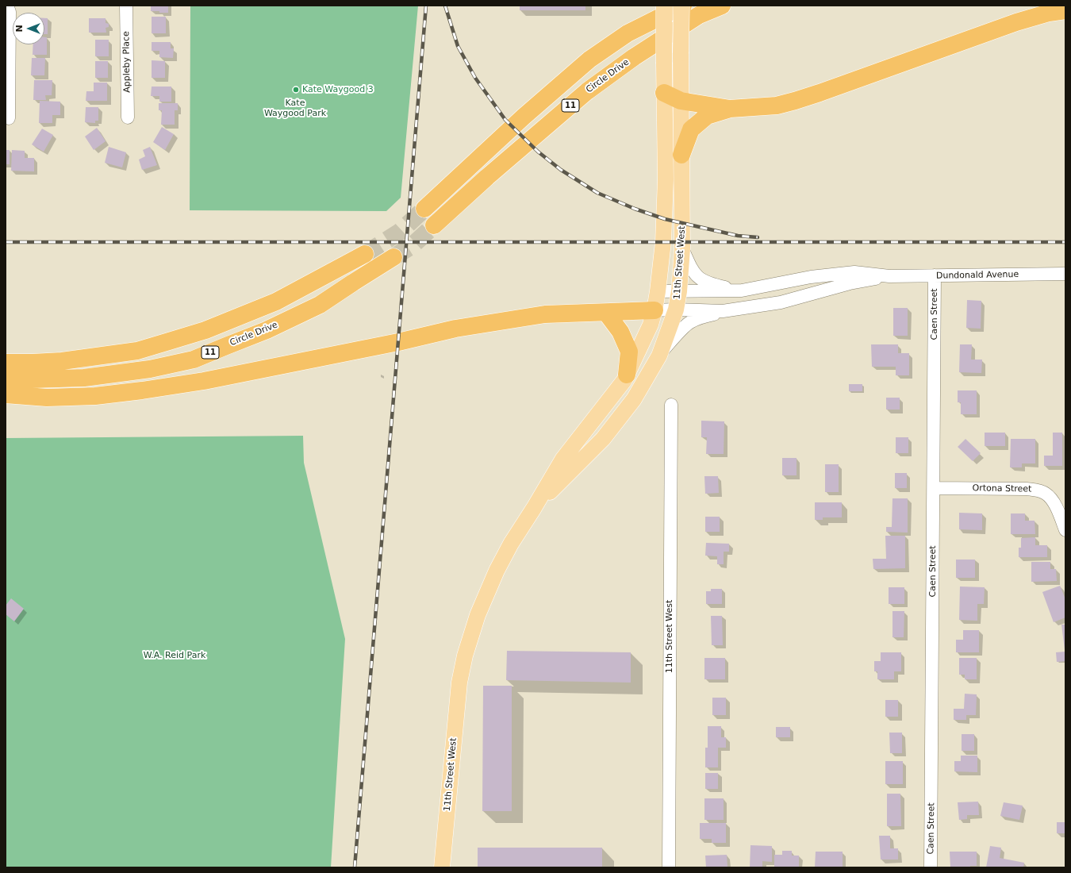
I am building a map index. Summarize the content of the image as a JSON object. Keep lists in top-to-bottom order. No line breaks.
{"streets":{"highway":["Circle Drive","11"],"main road":["11th Street West"],"street":["Appleby Place","Dundonald Avenue","Caen Street","Ortona Street"]},"crossings":[["11","11th Street West"],["11th Street West","Dundonald Avenue"],["Dundonald Avenue","Caen Street"],["Caen Street","Ortona Street"]],"parks":["Kate Waygood Park","W.A. Reid Park"],"places":["Kate Waygood 3"],"north":"left"}
